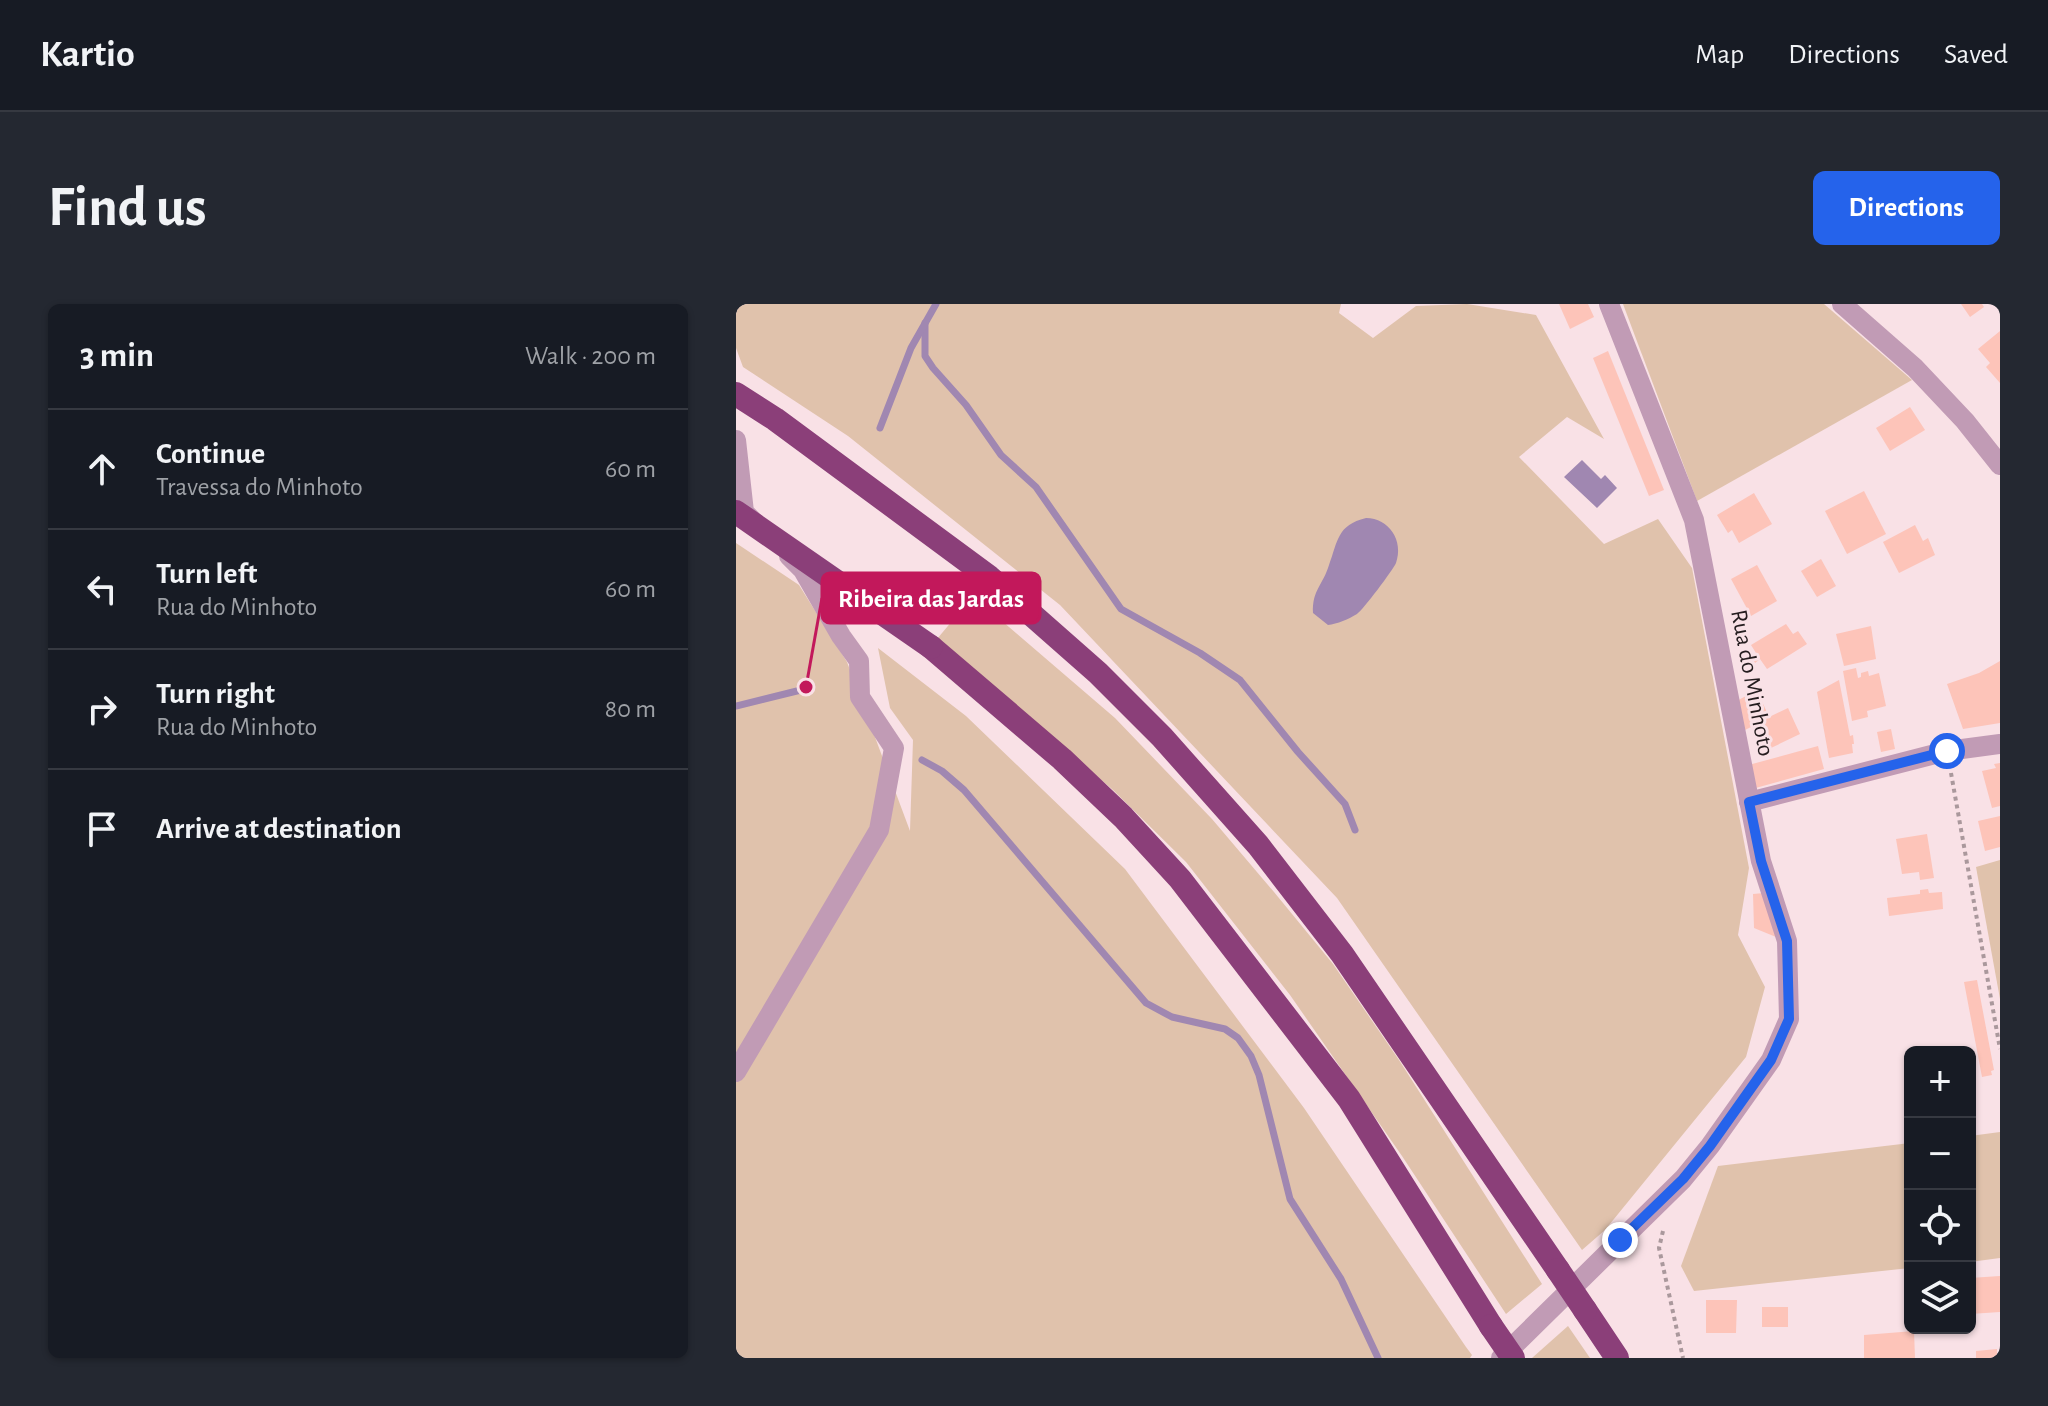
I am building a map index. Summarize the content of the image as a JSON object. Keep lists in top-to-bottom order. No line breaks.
{"streets":{"street":["Rua do Minhoto"]},"places":["Ribeira das Jardas"],"page":{"header":"Kartio","nav":["Map","Directions","Saved"],"buttons":"Directions","title":"Find us","heading":["3 min","Walk · 200 m"],"list":[["Continue","Travessa do Minhoto","60 m"],["Turn left","Rua do Minhoto","60 m"],["Turn right","Rua do Minhoto","80 m"],"Arrive at destination"],"map_buttons":["+","−"]}}
